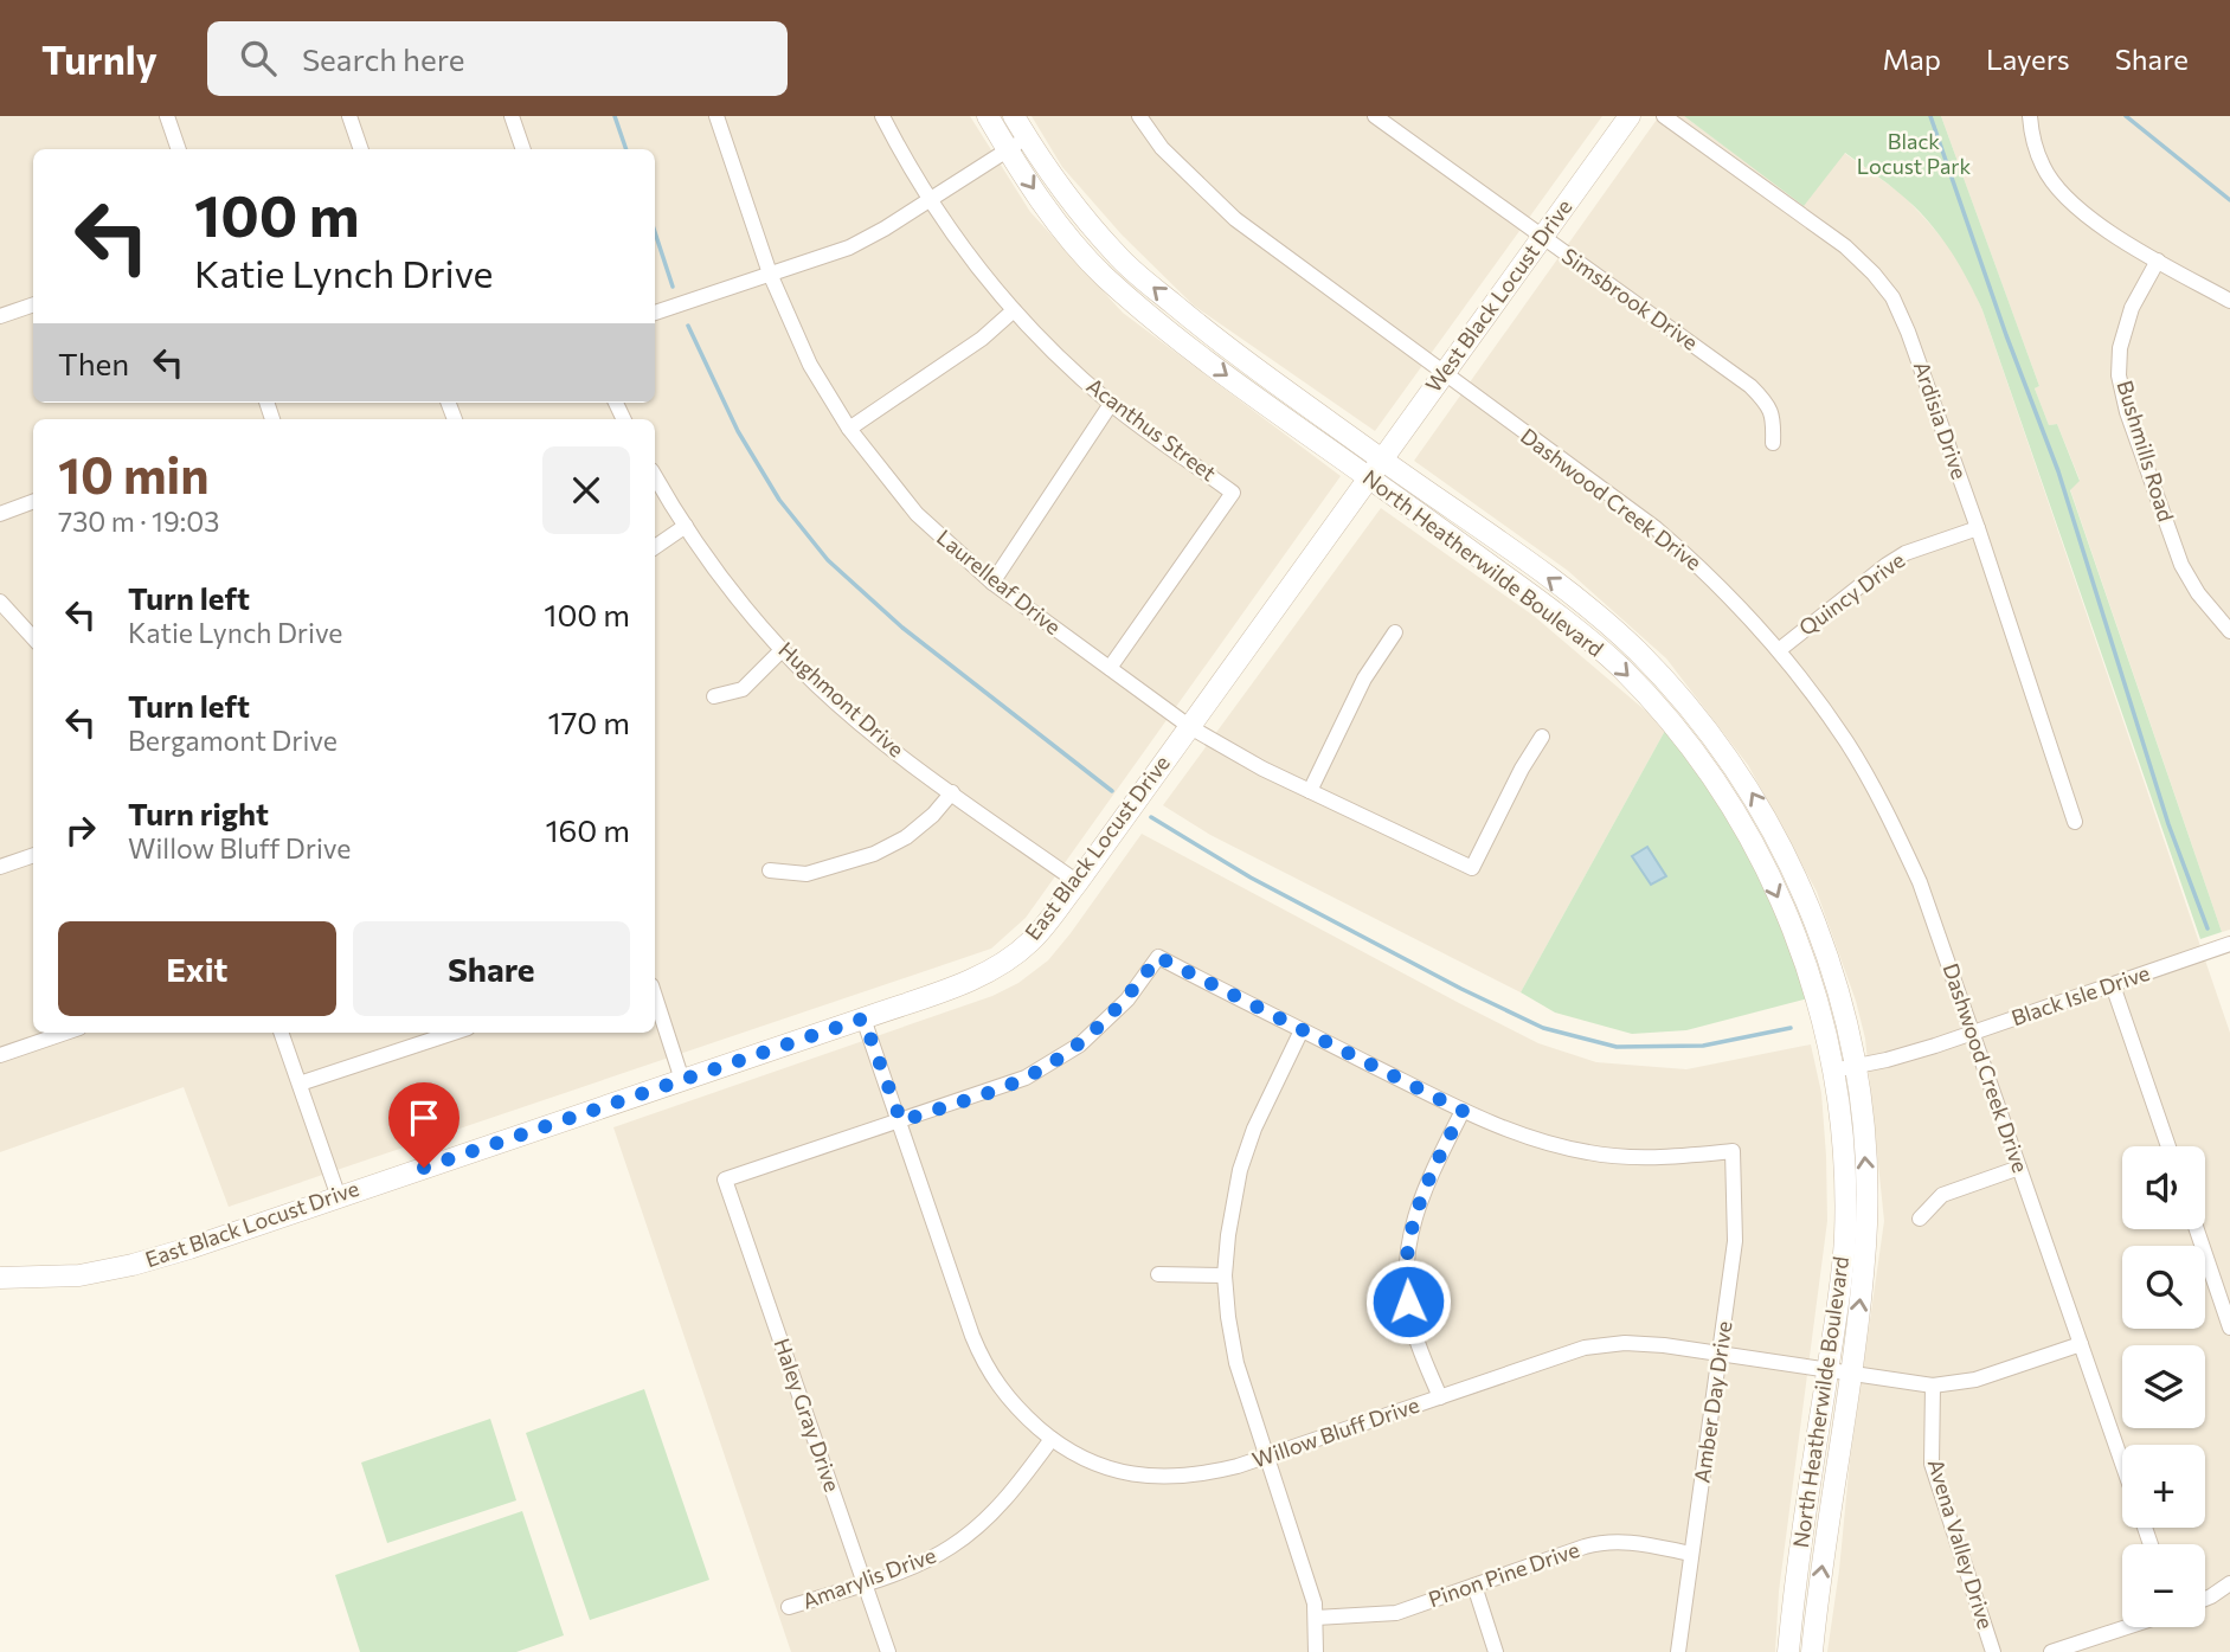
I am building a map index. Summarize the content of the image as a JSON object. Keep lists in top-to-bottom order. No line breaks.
{"streets":{"main road":["West Black Locust Drive","North Heatherwilde Boulevard","East Black Locust Drive"],"street":["Simsbrook Drive","Ardisia Drive","Acanthus Street","Bushmills Road","Dashwood Creek Drive","Laurelleaf Drive","Quincy Drive","Hughmont Drive","Black Isle Drive","Amber Day Drive","Haley Gray Drive","Willow Bluff Drive","Avena Valley Drive","Pinon Pine Drive","Amarylis Drive"]},"crossings":[["West Black Locust Drive","Simsbrook Drive"],["West Black Locust Drive","Dashwood Creek Drive"],["West Black Locust Drive","North Heatherwilde Boulevard"],["West Black Locust Drive","East Black Locust Drive"],["Ardisia Drive","Quincy Drive"],["Acanthus Street","Laurelleaf Drive"],["Dashwood Creek Drive","Quincy Drive"],["Dashwood Creek Drive","Black Isle Drive"],["Dashwood Creek Drive","Willow Bluff Drive"],["North Heatherwilde Boulevard","East Black Locust Drive"],["North Heatherwilde Boulevard","Black Isle Drive"],["North Heatherwilde Boulevard","Willow Bluff Drive"],["Laurelleaf Drive","East Black Locust Drive"],["Hughmont Drive","East Black Locust Drive"],["East Black Locust Drive","Willow Bluff Drive"],["Amber Day Drive","Willow Bluff Drive"],["Amber Day Drive","Pinon Pine Drive"],["Haley Gray Drive","Willow Bluff Drive"],["Haley Gray Drive","Amarylis Drive"],["Willow Bluff Drive","Avena Valley Drive"],["Willow Bluff Drive","Amarylis Drive"]],"parks":["Black Locust Park"],"page":{"header":"Turnly","search":"Search here","nav":["Map","Layers","Share"],"turn":["100 m","Katie Lynch Drive"],"then":"Then","heading":["10 min","730 m · 19:03"],"list":[{"name":"Turn left","note":"Katie Lynch Drive","value":"100 m"},{"name":"Turn left","note":"Bergamont Drive","value":"170 m"},{"name":"Turn right","note":"Willow Bluff Drive","value":"160 m"}],"buttons":["Exit","Share"],"map_buttons":["+","−"]}}
